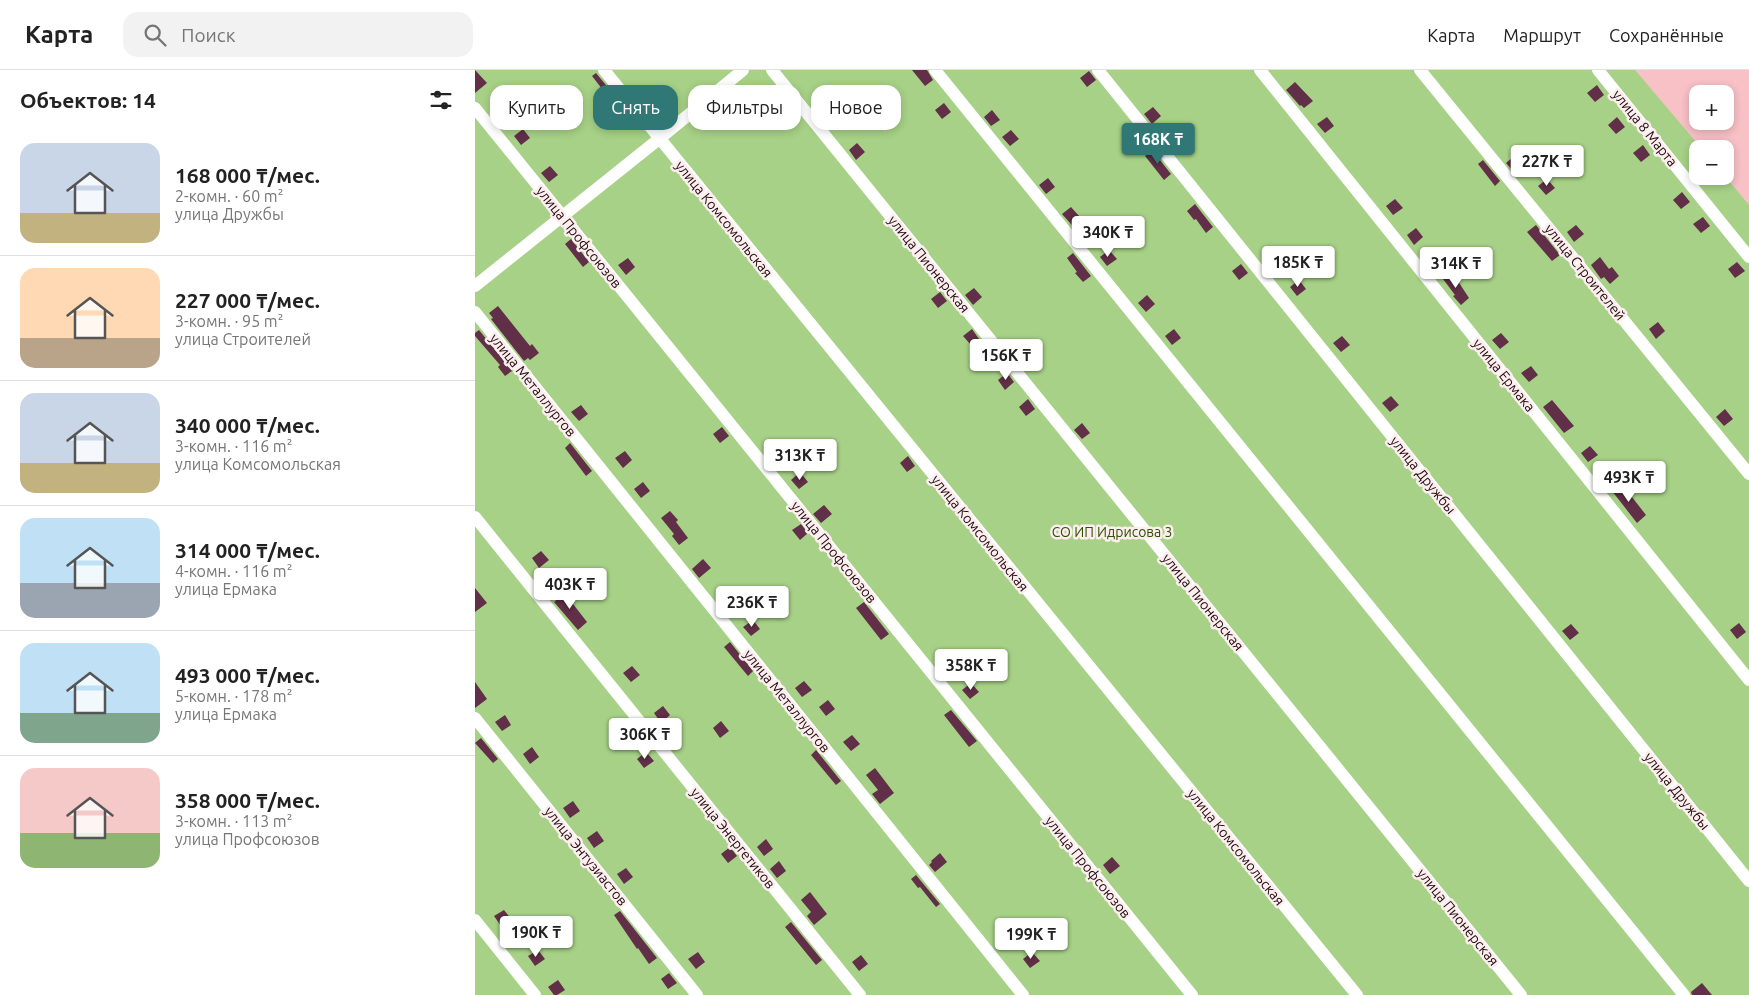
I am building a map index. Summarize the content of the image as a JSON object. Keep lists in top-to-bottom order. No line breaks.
{"streets":{"street":["улица 8 Марта","улица Комсомольская","улица Профсоюзов","улица Пионерская","улица Строителей","улица Ермака","улица Металлургов","улица Дружбы","улица Энергетиков","улица Энтузиастов"]},"parks":["СО ИП Идрисова 3"],"page":{"header":"Карта","search":"Поиск","nav":["Карта","Маршрут","Сохранённые"],"heading":"Объектов: 14","map_buttons":["+","−"],"chip":["Купить","Снять","Фильтры","Новое"],"price":["168K ₸","227K ₸","340K ₸","185K ₸","314K ₸","156K ₸","313K ₸","493K ₸","403K ₸","236K ₸","358K ₸","306K ₸","190K ₸","199K ₸"],"list":[{"name":"168 000 ₸/мес.","note":"2-комн. · 60 m² · улица Дружбы"},{"name":"227 000 ₸/мес.","note":"3-комн. · 95 m² · улица Строителей"},{"name":"340 000 ₸/мес.","note":"3-комн. · 116 m² · улица Комсомольская"},{"name":"314 000 ₸/мес.","note":"4-комн. · 116 m² · улица Ермака"},{"name":"493 000 ₸/мес.","note":"5-комн. · 178 m² · улица Ермака"},{"name":"358 000 ₸/мес.","note":"3-комн. · 113 m² · улица Профсоюзов"}]}}
